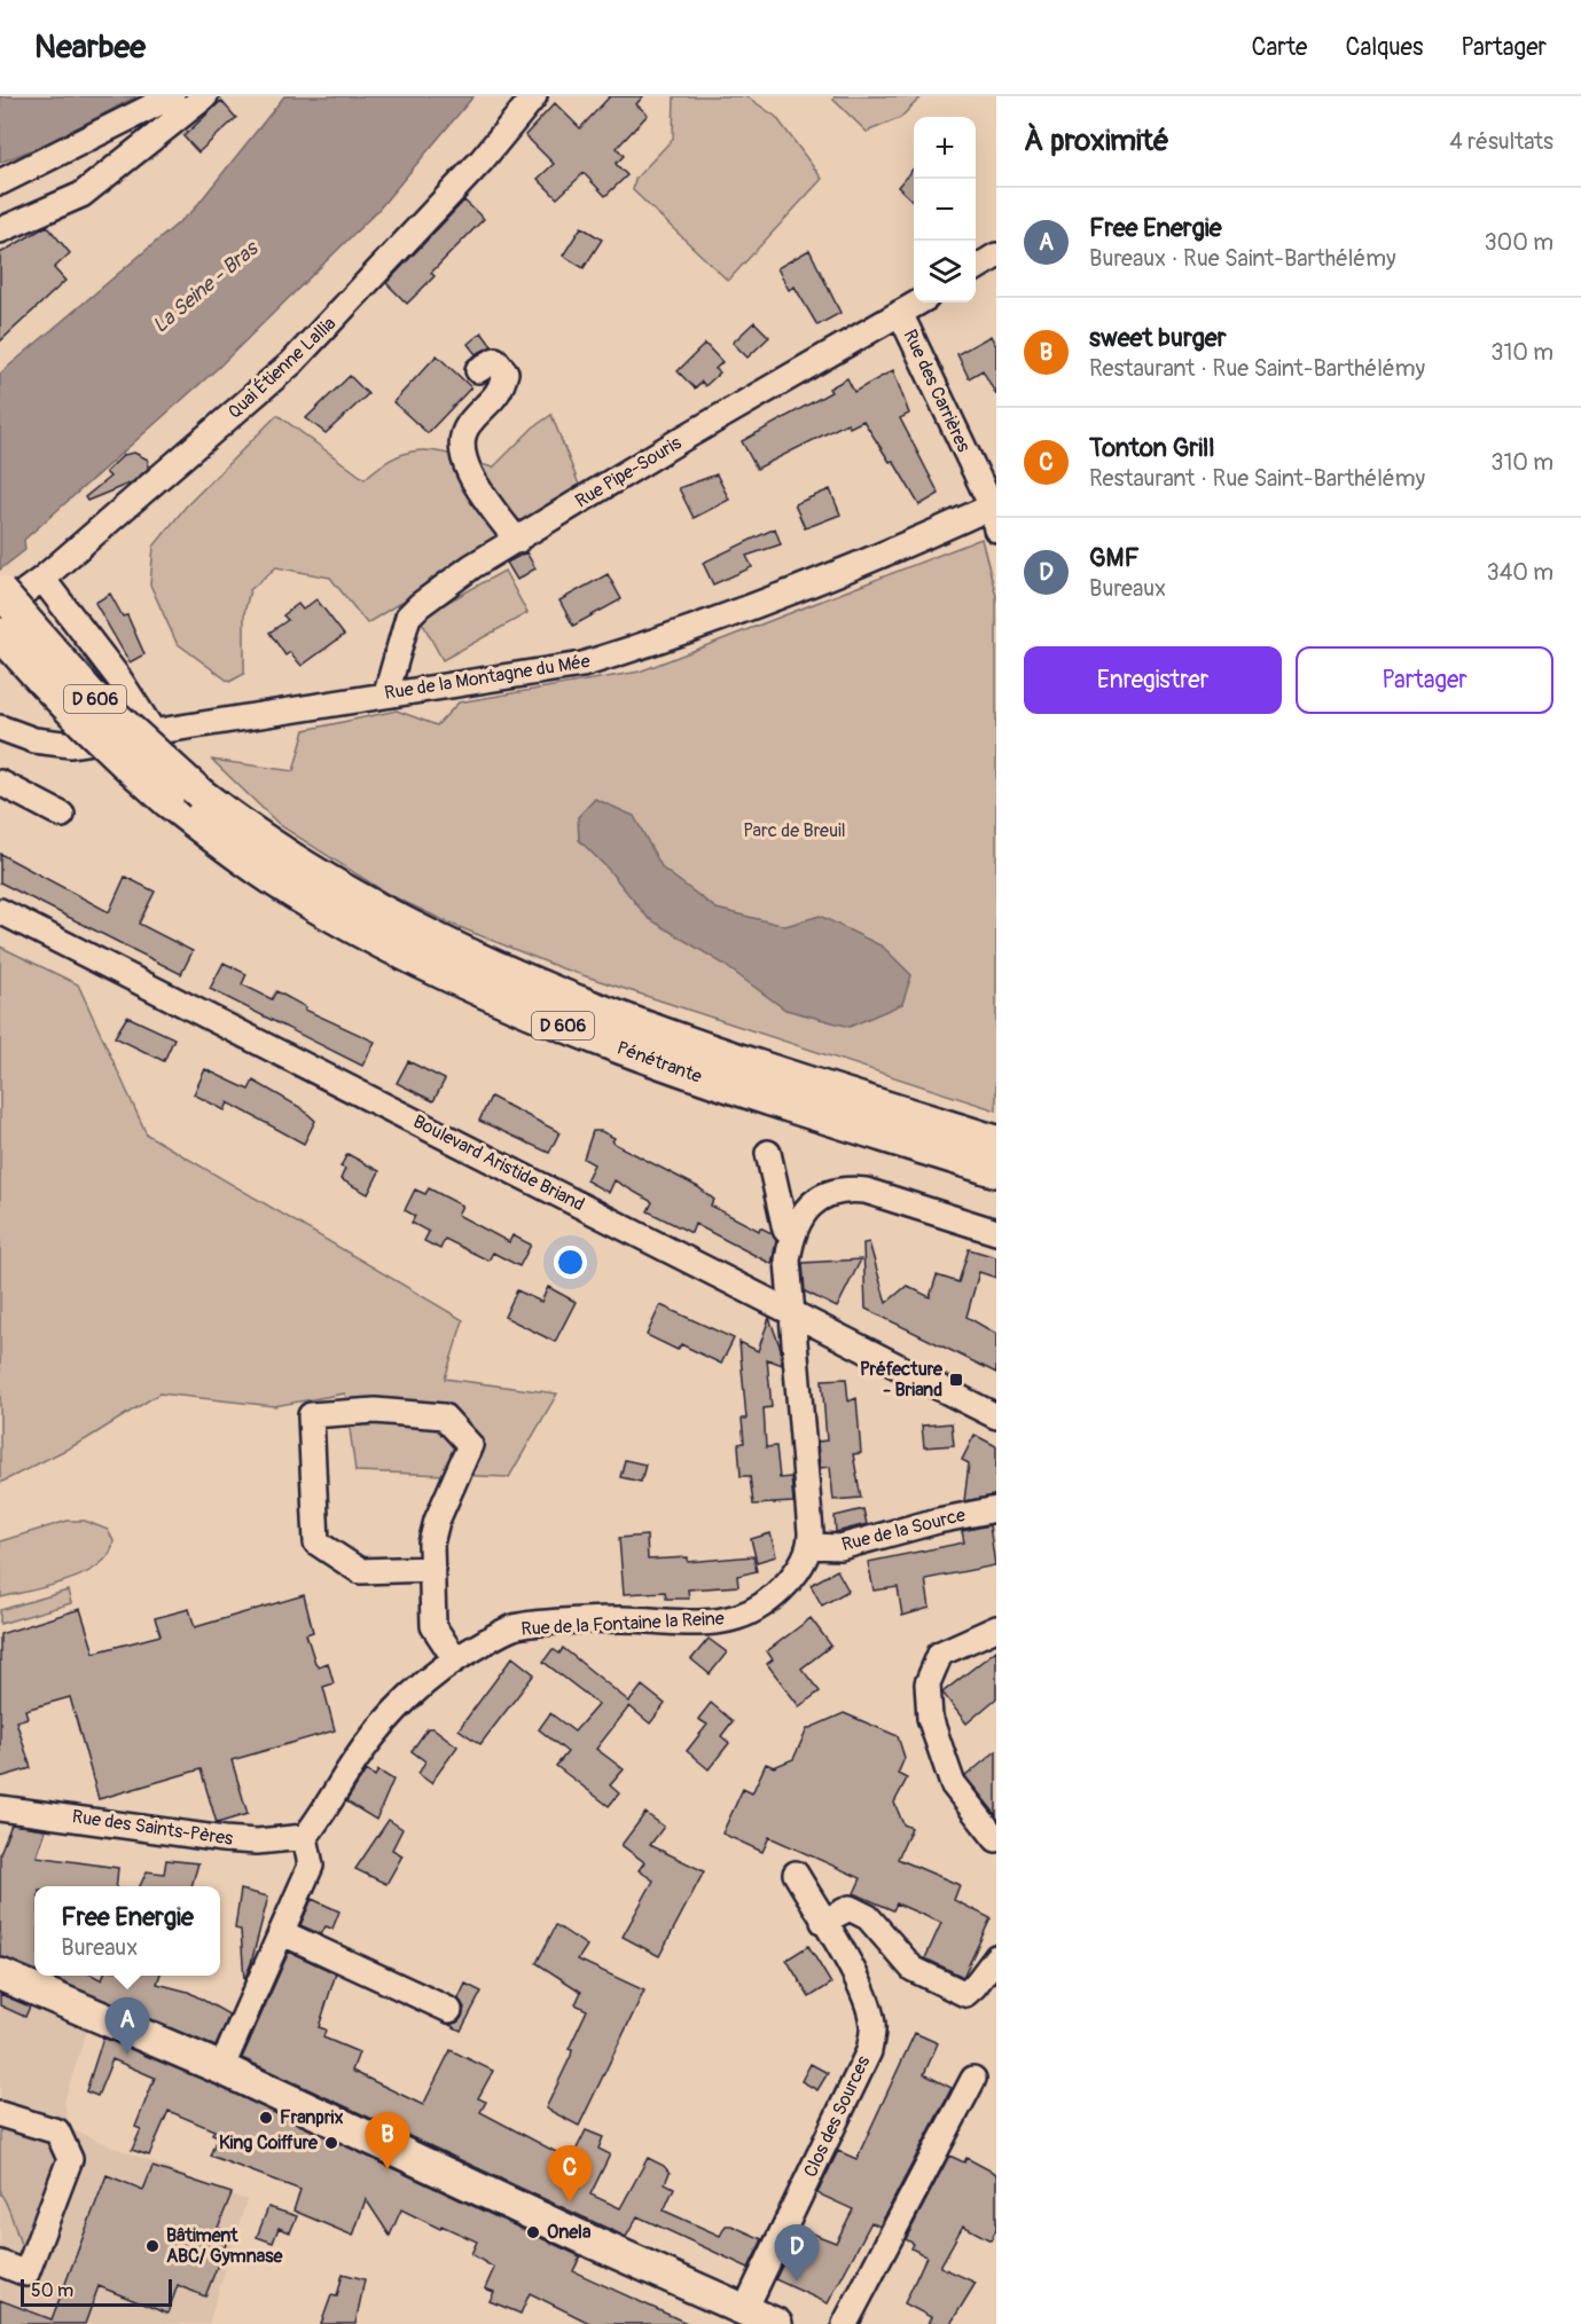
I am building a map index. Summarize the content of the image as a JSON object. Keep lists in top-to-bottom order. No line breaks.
{"streets":{"main road":["D 606","Pénétrante"],"street":["Quai Étienne Lallia","Rue des Carrières","Rue Pipe-Souris","Rue de la Montagne du Mée","Boulevard Aristide Briand","Rue de la Source","Rue de la Fontaine la Reine","Rue des Saints-Pères","Clos des Sources"]},"crossings":[["Rue des Carrières","Rue Pipe-Souris"],["Rue des Carrières","Rue de la Montagne du Mée"],["Rue Pipe-Souris","Rue de la Montagne du Mée"],["Rue de la Source","Rue de la Fontaine la Reine"],["Rue de la Fontaine la Reine","Rue des Saints-Pères"]],"water":["La Seine - Bras"],"parks":["Parc de Breuil"],"places":{"transit":["Préfecture - Briand"],"other":["Franprix","King Coiffure","Onela","Bâtiment ABC/ Gymnase"]},"scale_bar":"50 m","page":{"header":"Nearbee","nav":["Carte","Calques","Partager"],"heading":["À proximité","4 résultats"],"map_buttons":["+","−"],"list":[{"mark":"A","name":"Free Energie","note":"Bureaux · Rue Saint-Barthélémy","value":"300 m"},{"mark":"B","name":"sweet burger","note":"Restaurant · Rue Saint-Barthélémy","value":"310 m"},{"mark":"C","name":"Tonton Grill","note":"Restaurant · Rue Saint-Barthélémy","value":"310 m"},{"mark":"D","name":"GMF","note":"Bureaux","value":"340 m"}],"buttons":["Enregistrer","Partager"],"popup":["Free Energie","Bureaux"],"pins":["A","B","C","D"],"scale":"50 m"}}
